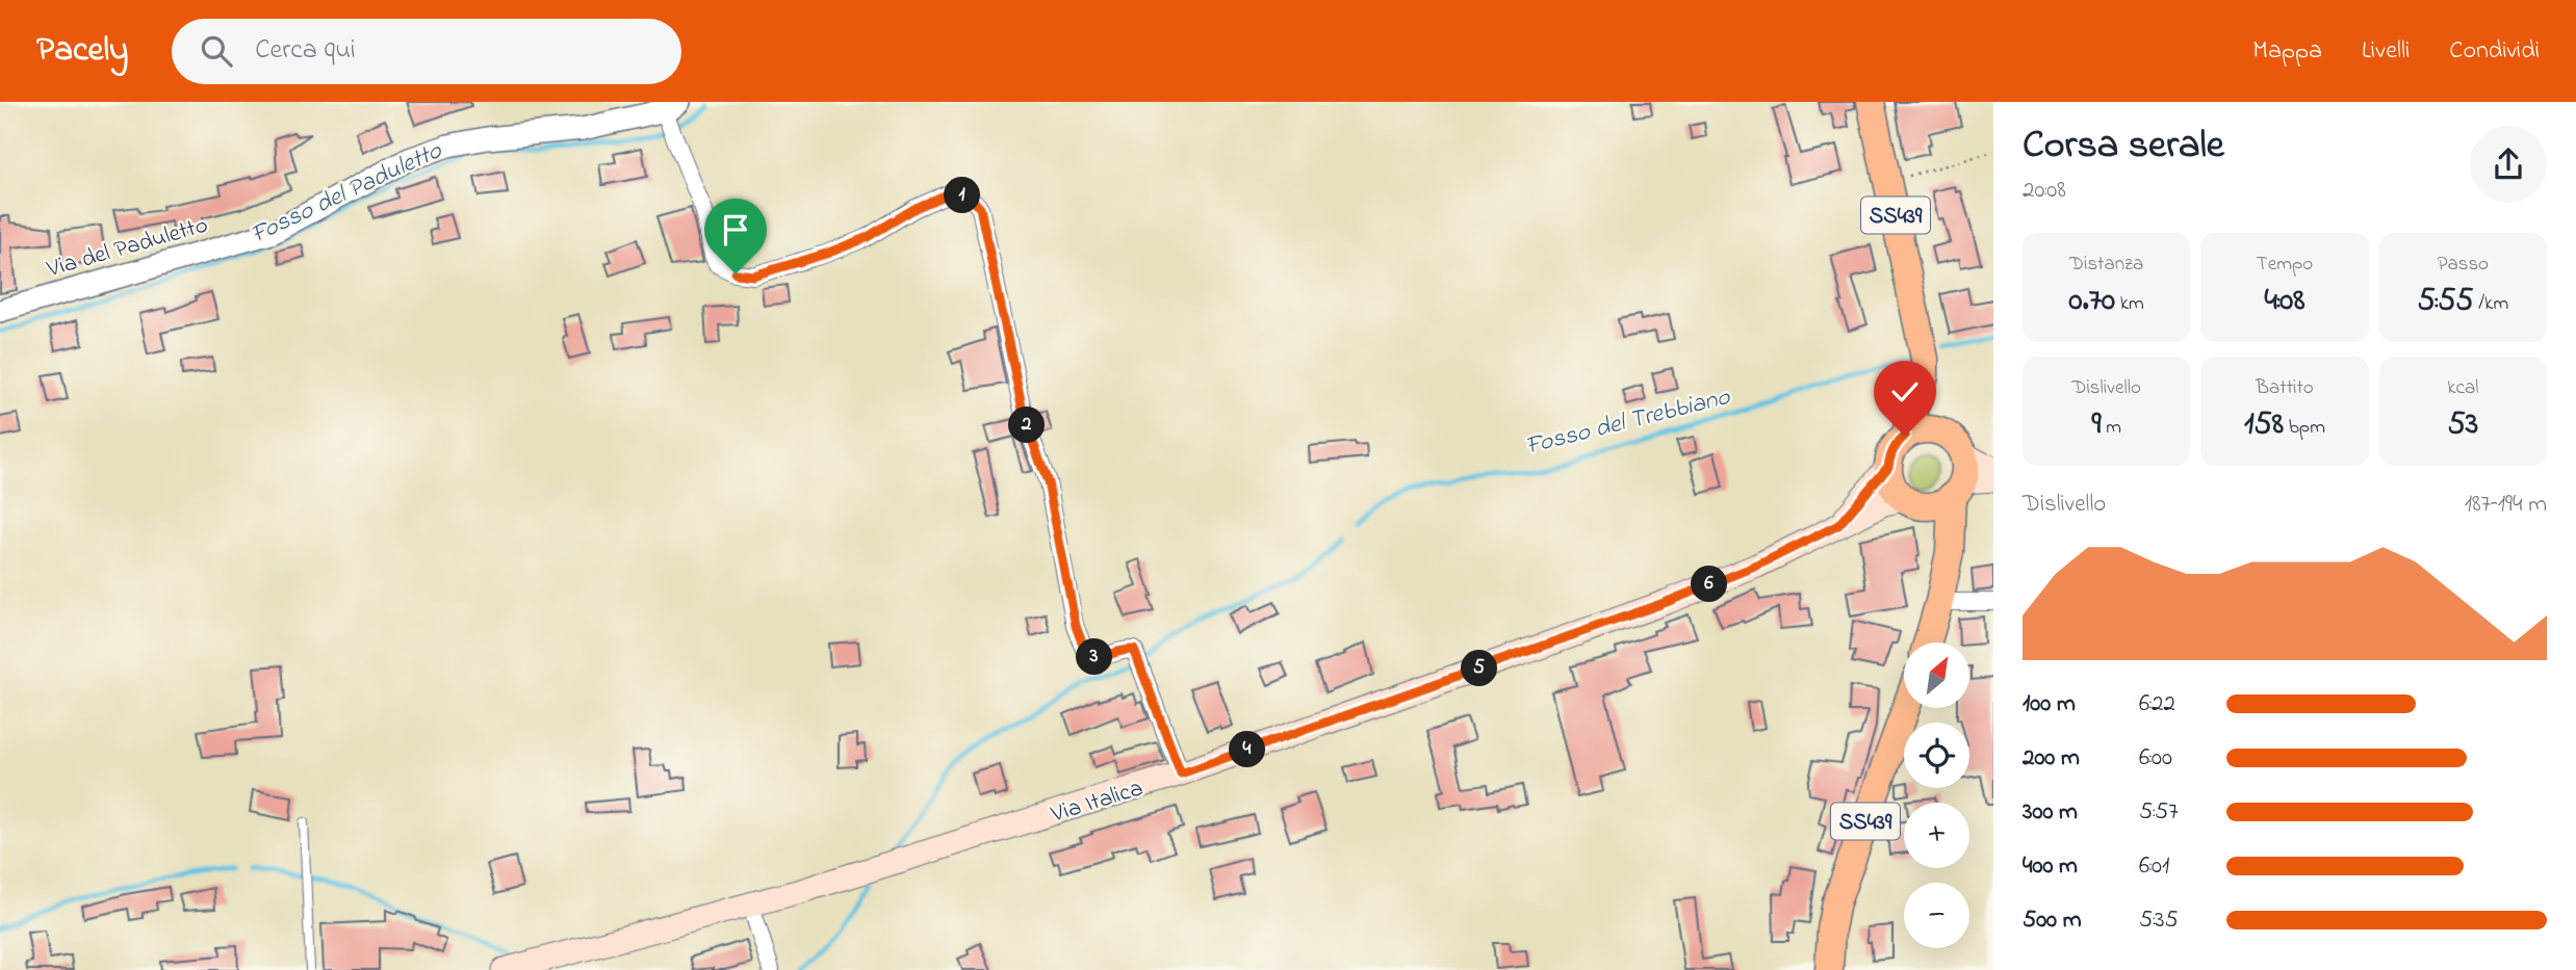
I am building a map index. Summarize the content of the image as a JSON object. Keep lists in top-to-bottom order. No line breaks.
{"streets":{"main road":["SS439","Via Italica"],"street":["Via del Paduletto"]},"crossings":[["SS439","Via Italica"]],"water":["Fosso del Paduletto","Fosso del Trebbiano"],"north":"top right","page":{"header":"Pacely","search":"Cerca qui","nav":["Mappa","Livelli","Condividi"],"heading":["Corsa serale","20:08"],"pins":["1","2","6","3","5","4"],"stats":[["Distanza","0.70 km"],["Tempo","4:08"],["Passo","5:55 /km"],["Dislivello","9 m"],["Battito","158 bpm"],["kcal","53"]],"chart":["Dislivello","187–194 m"],"map_buttons":["+","−"],"list":[{"name":"100 m","note":"6:22"},{"name":"200 m","note":"6:00"},{"name":"300 m","note":"5:57"},{"name":"400 m","note":"6:01"},{"name":"500 m","note":"5:35"}]}}
